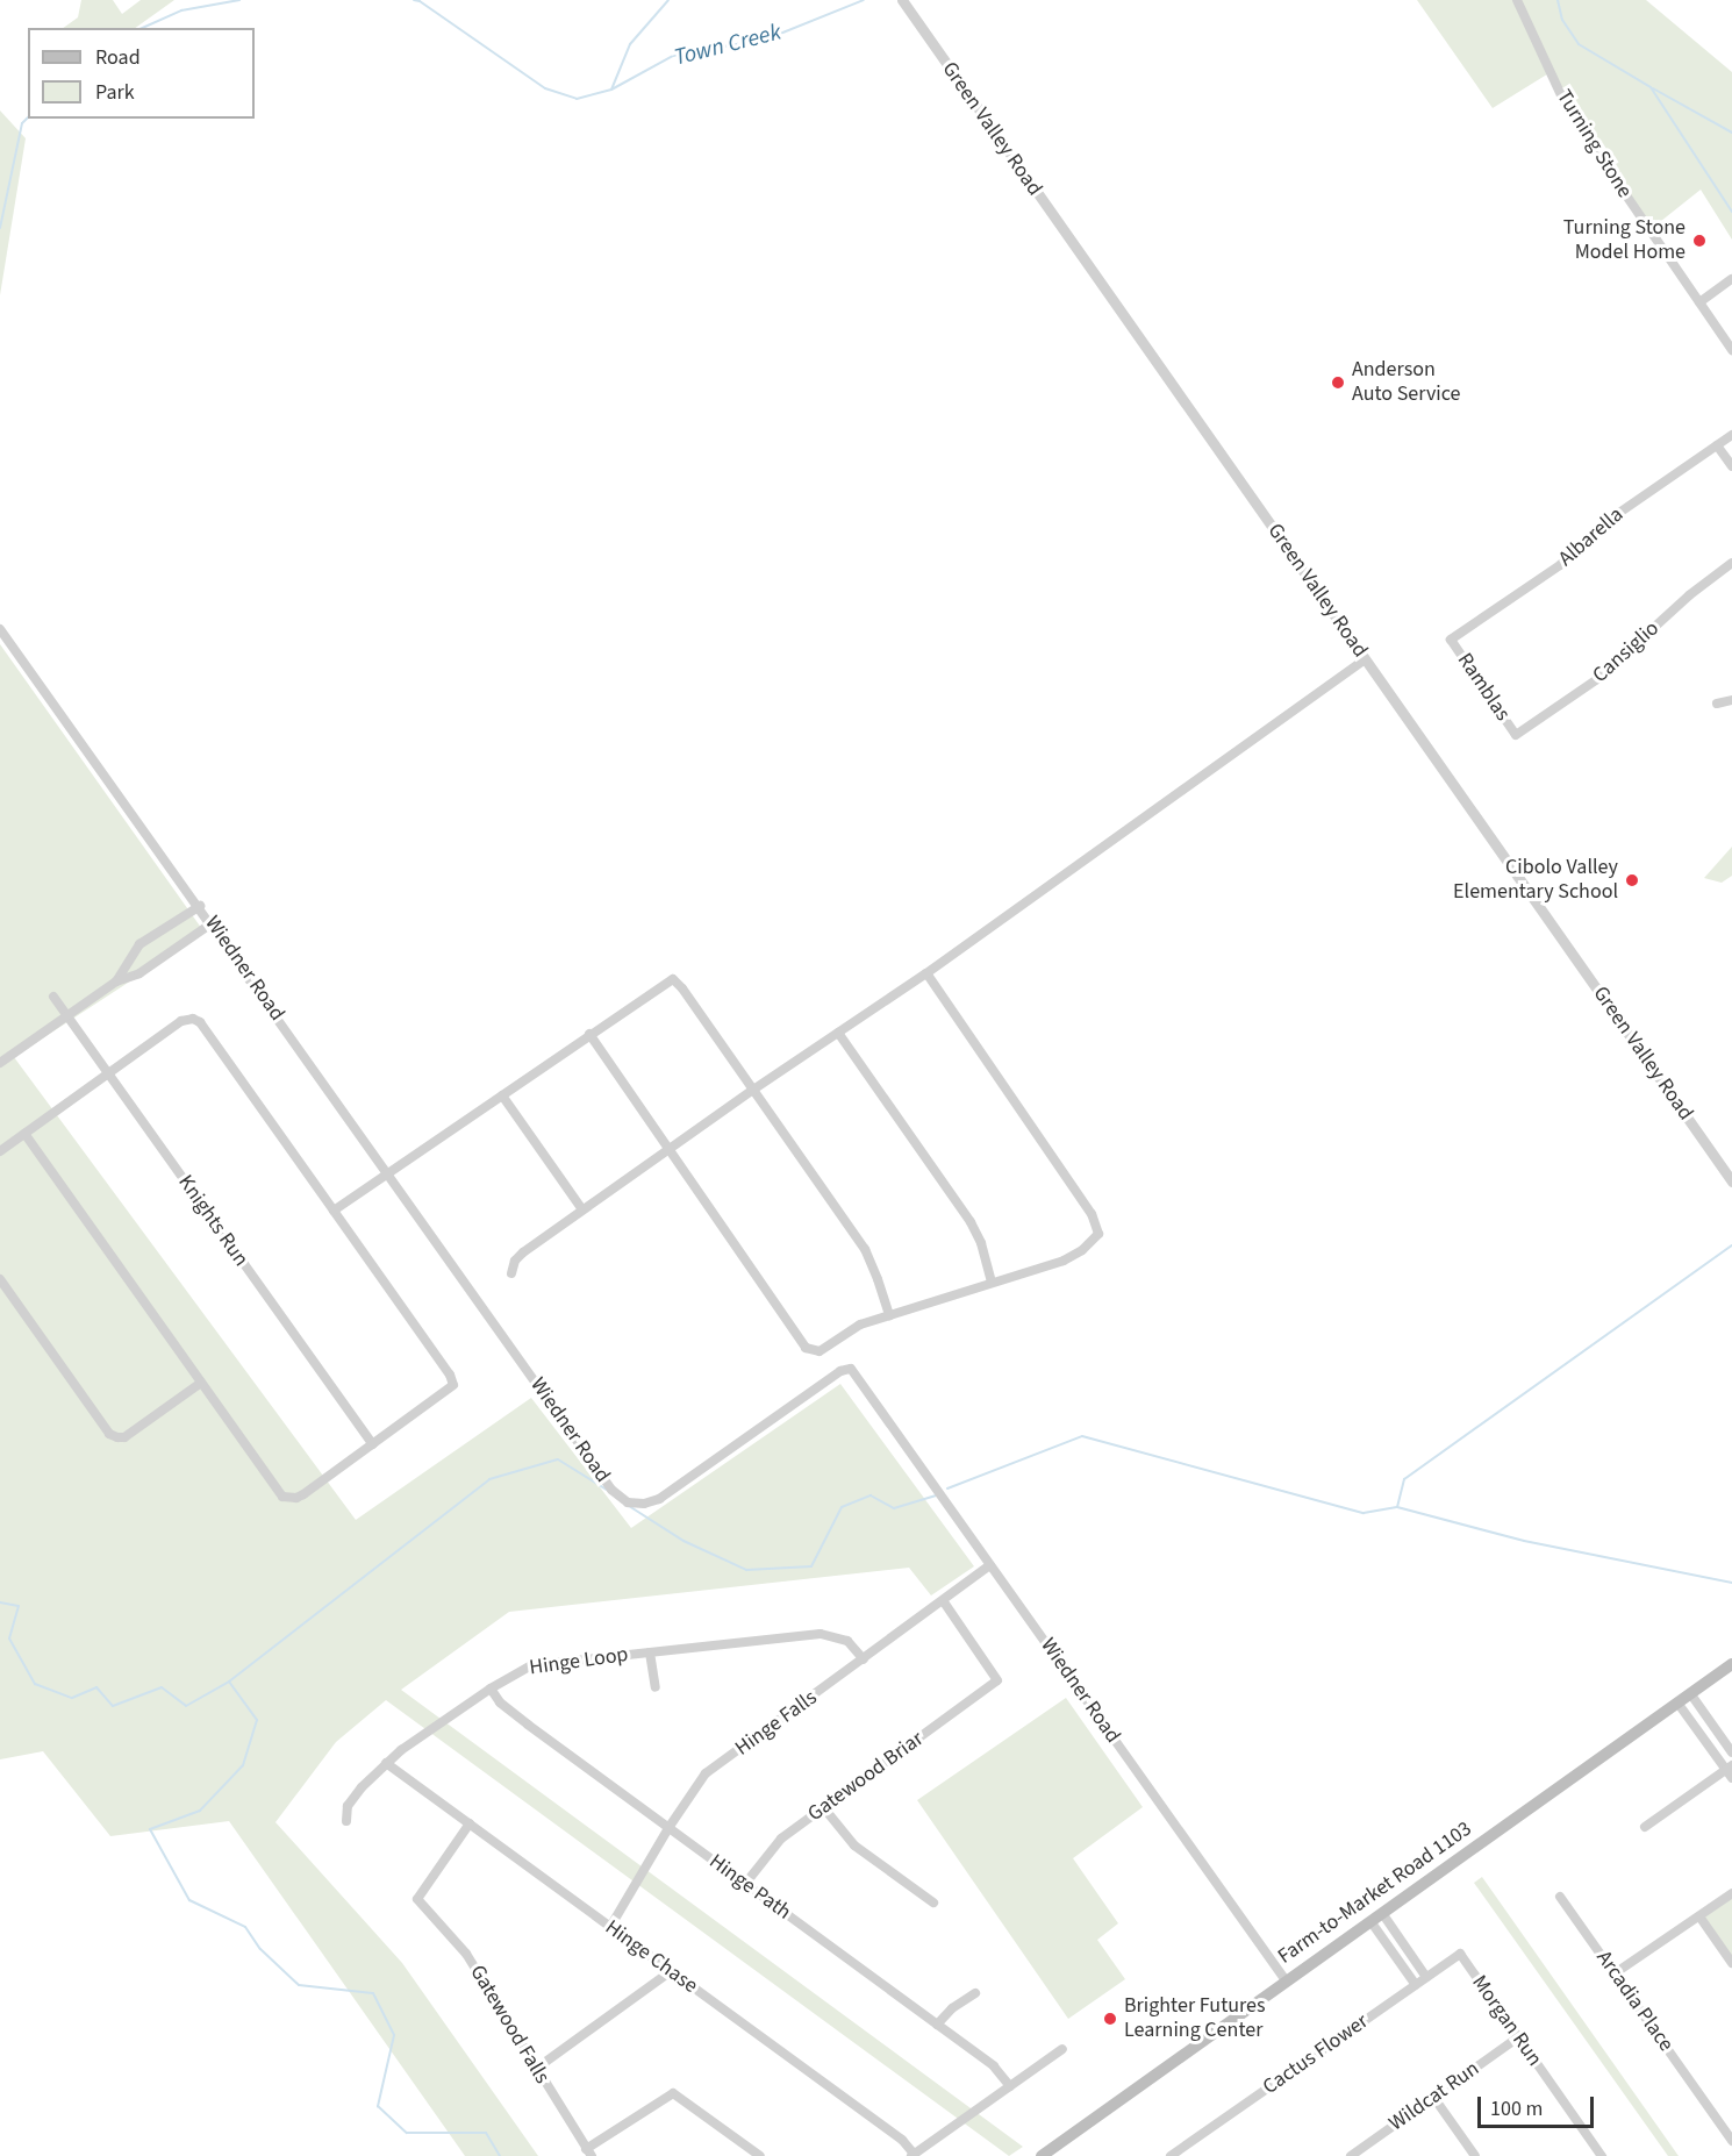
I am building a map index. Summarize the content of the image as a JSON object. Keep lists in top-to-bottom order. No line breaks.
{"streets":{"main road":["Farm-to-Market Road 1103"],"street":["Green Valley Road","Turning Stone","Albarella","Cansiglio","Ramblas","Wiedner Road","Knights Run","Hinge Loop","Hinge Falls","Gatewood Briar","Hinge Path","Hinge Chase","Arcadia Place","Morgan Run","Gatewood Falls","Cactus Flower","Wildcat Run"]},"crossings":[["Albarella","Ramblas"],["Cansiglio","Ramblas"],["Wiedner Road","Hinge Falls"],["Wiedner Road","Farm-to-Market Road 1103"],["Hinge Loop","Hinge Falls"],["Hinge Loop","Hinge Path"],["Hinge Loop","Hinge Chase"],["Hinge Falls","Gatewood Briar"],["Hinge Falls","Hinge Path"],["Hinge Falls","Hinge Chase"],["Gatewood Briar","Hinge Path"],["Hinge Chase","Gatewood Falls"],["Morgan Run","Cactus Flower"],["Morgan Run","Wildcat Run"]],"water":["Town Creek"],"places":["Turning Stone Model Home","Anderson Auto Service","Cibolo Valley Elementary School","Brighter Futures Learning Center"],"legend":["Road","Park"],"scale_bar":"100 m"}
